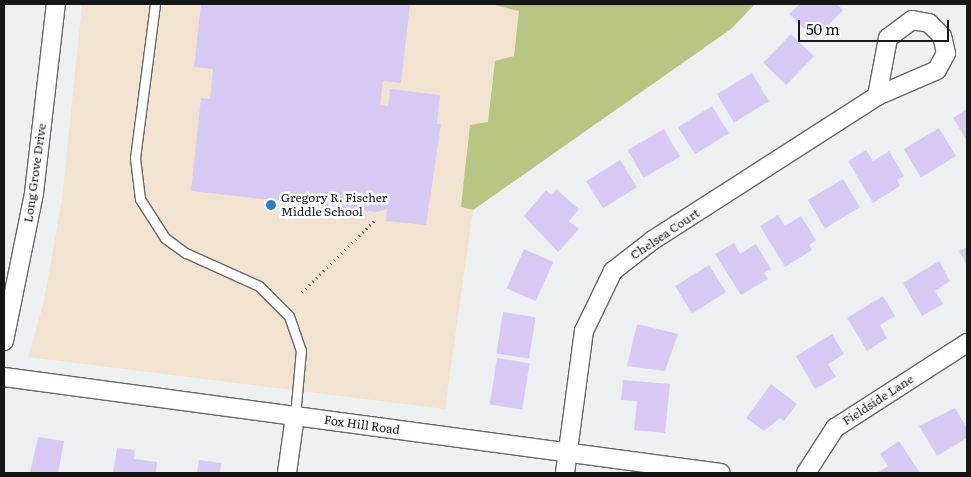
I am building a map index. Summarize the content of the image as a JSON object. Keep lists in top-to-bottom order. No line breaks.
{"streets":{"street":["Long Grove Drive","Chelsea Court","Fieldside Lane","Fox Hill Road"]},"crossings":[["Chelsea Court","Fox Hill Road"]],"places":["Gregory R. Fischer Middle School"],"scale_bar":"50 m"}
